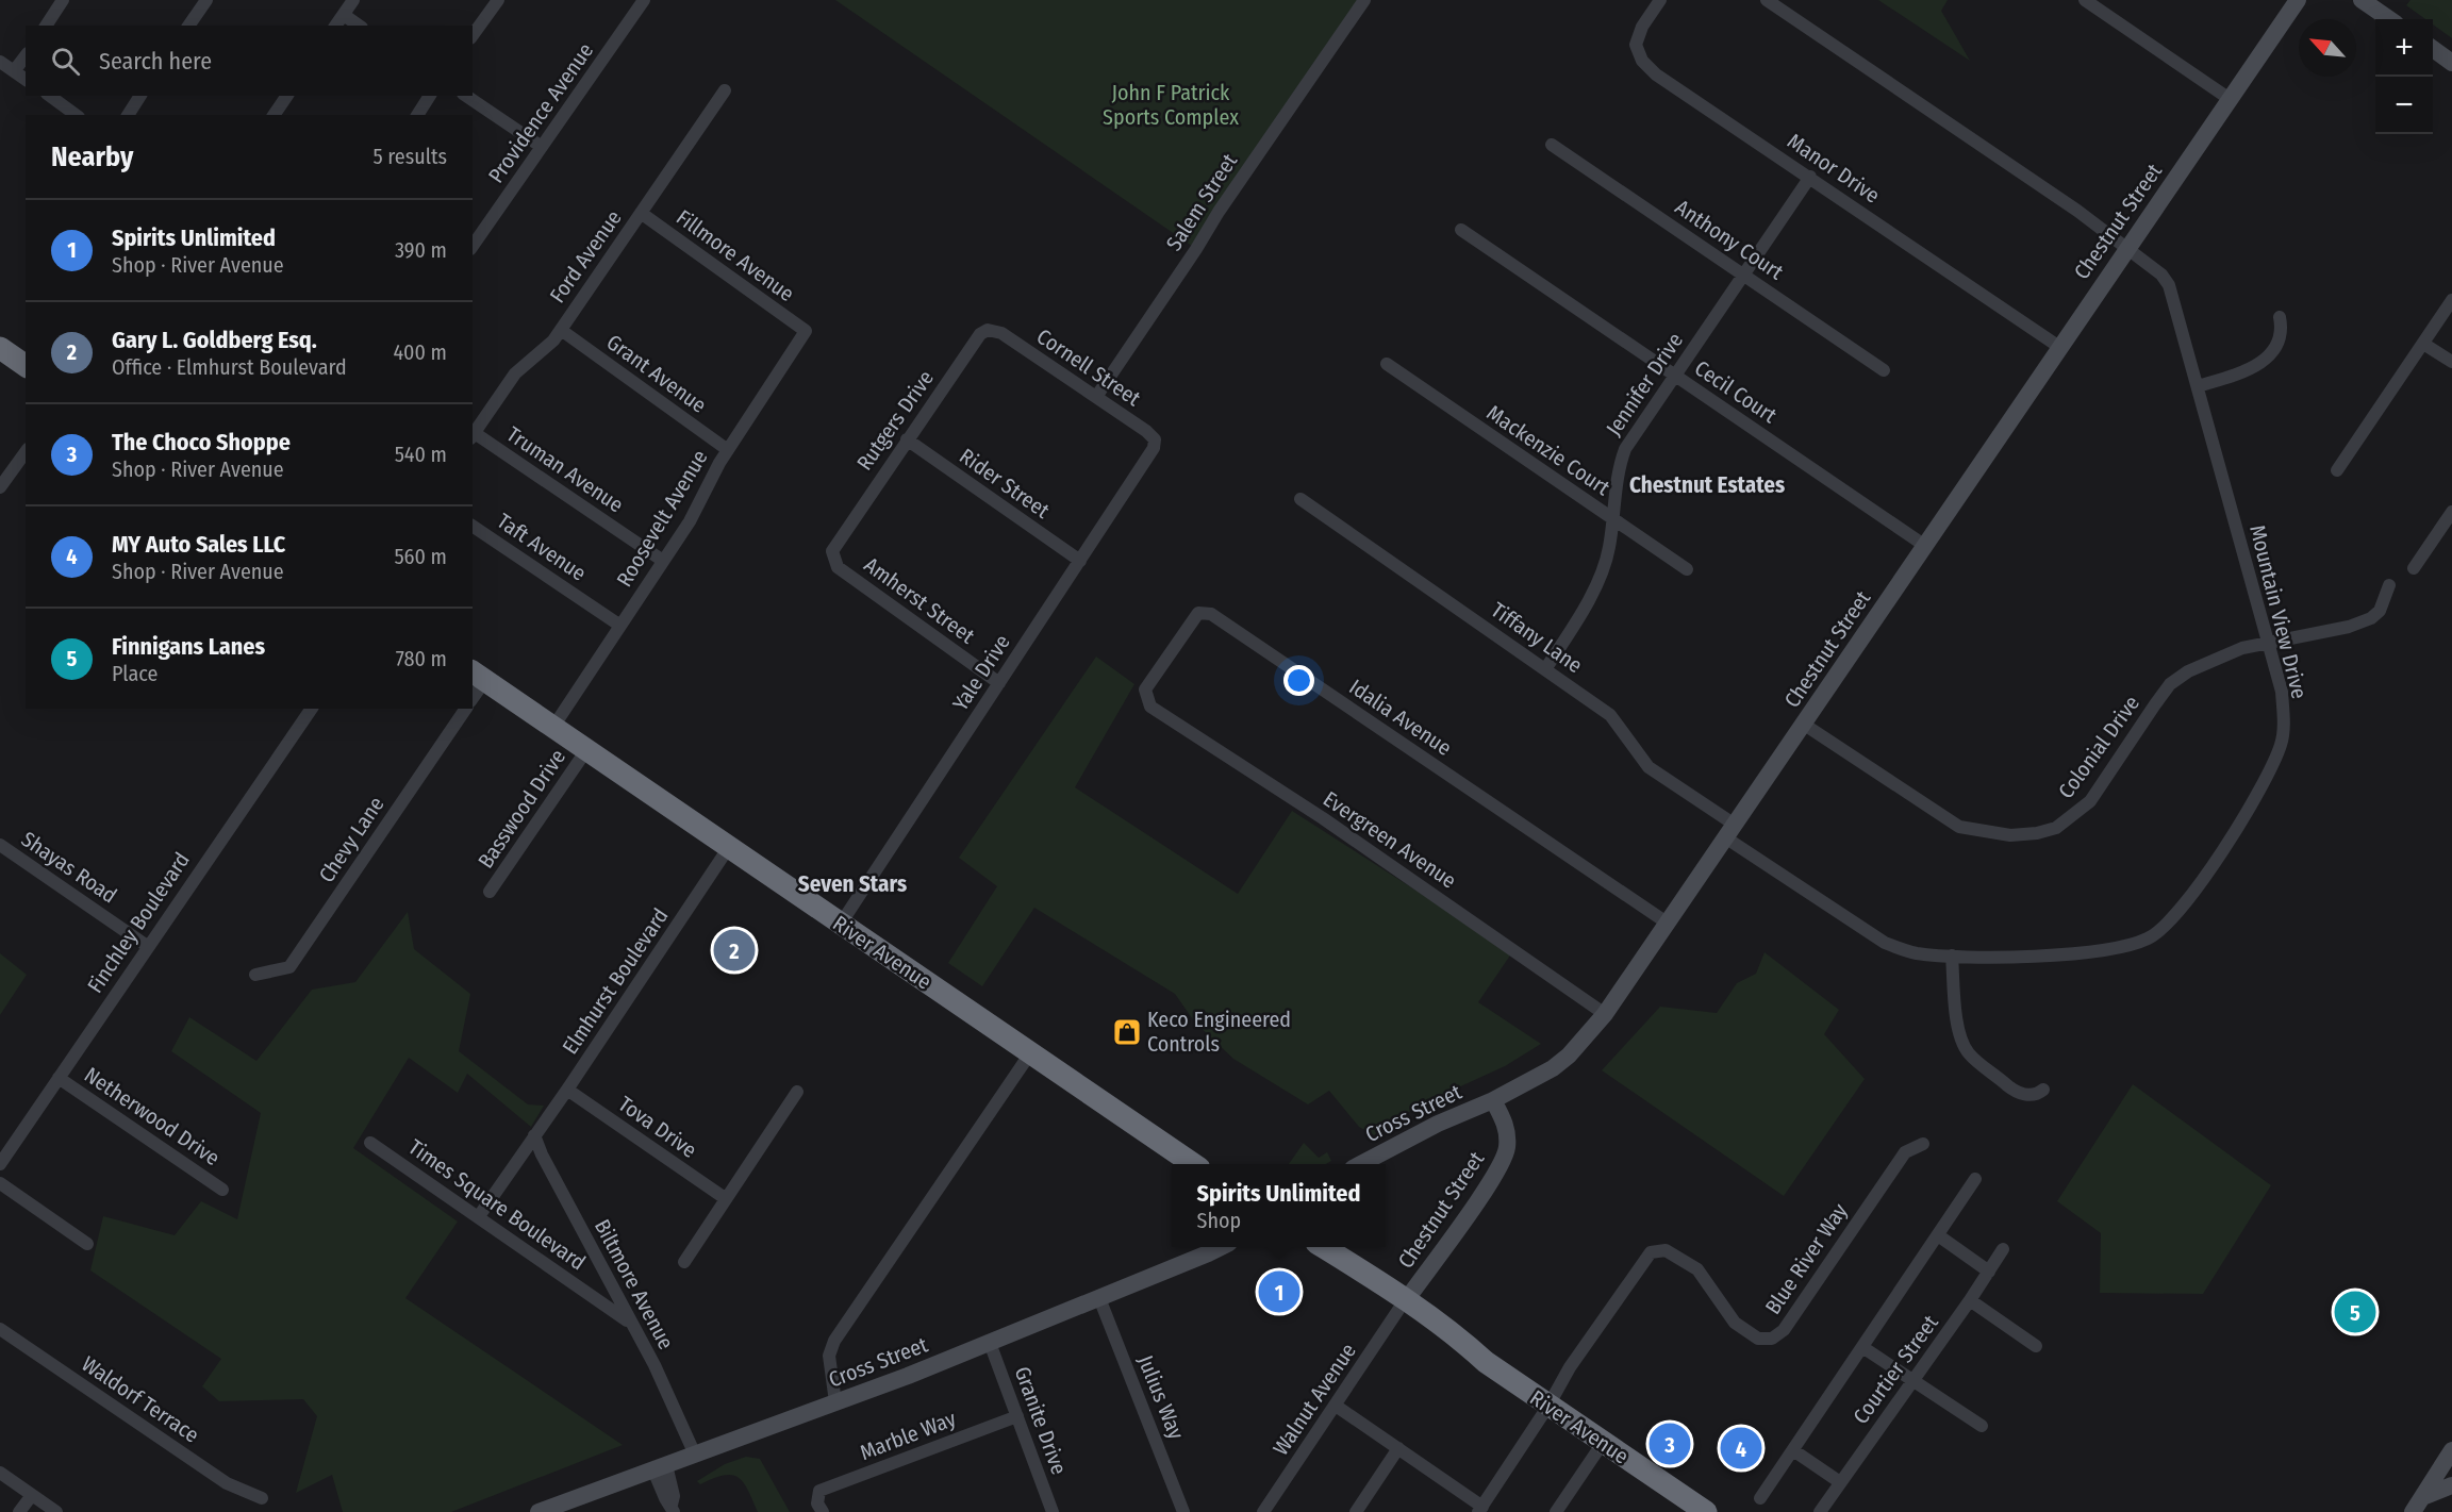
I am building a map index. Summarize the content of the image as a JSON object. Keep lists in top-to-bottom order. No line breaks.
{"streets":{"highway":["River Avenue"],"street":["Providence Avenue","Manor Drive","Salem Street","Chestnut Street","Anthony Court","Fillmore Avenue","Ford Avenue","Cornell Street","Grant Avenue","Jennifer Drive","Cecil Court","Rutgers Drive","Mackenzie Court","Truman Avenue","Rider Street","Roosevelt Avenue","Taft Avenue","Amherst Street","Mountain View Drive","Tiffany Lane","Yale Drive","Idalia Avenue","Colonial Drive","Basswood Drive","Chevy Lane","Evergreen Avenue","Shayas Road","Finchley Boulevard","Elmhurst Boulevard","Cross Street","Netherwood Drive","Tova Drive","Times Square Boulevard","Blue River Way","Biltmore Avenue","Courtier Street","Julius Way","Waldorf Terrace","Walnut Avenue","Granite Drive","Marble Way"]},"crossings":[["Manor Drive","Chestnut Street"],["Manor Drive","Jennifer Drive"],["Salem Street","Cornell Street"],["Chestnut Street","Cecil Court"],["Chestnut Street","Mountain View Drive"],["Chestnut Street","Tiffany Lane"],["Chestnut Street","Idalia Avenue"],["Chestnut Street","Colonial Drive"],["Chestnut Street","Evergreen Avenue"],["Chestnut Street","River Avenue"],["Chestnut Street","Cross Street"],["Chestnut Street","Walnut Avenue"],["Anthony Court","Jennifer Drive"],["Fillmore Avenue","Ford Avenue"],["Fillmore Avenue","Roosevelt Avenue"],["Ford Avenue","Grant Avenue"],["Ford Avenue","Truman Avenue"],["Cornell Street","Rutgers Drive"],["Cornell Street","Yale Drive"],["Grant Avenue","Roosevelt Avenue"],["Jennifer Drive","Cecil Court"],["Jennifer Drive","Mackenzie Court"],["Jennifer Drive","Tiffany Lane"],["Rutgers Drive","Rider Street"],["Rutgers Drive","Amherst Street"],["Truman Avenue","Roosevelt Avenue"],["Rider Street","Yale Drive"],["Roosevelt Avenue","Taft Avenue"],["Roosevelt Avenue","River Avenue"],["Amherst Street","Yale Drive"],["Mountain View Drive","Tiffany Lane"],["Mountain View Drive","Colonial Drive"],["Yale Drive","River Avenue"],["Idalia Avenue","Evergreen Avenue"],["Basswood Drive","River Avenue"],["Shayas Road","Finchley Boulevard"],["Finchley Boulevard","Netherwood Drive"],["River Avenue","Elmhurst Boulevard"],["River Avenue","Blue River Way"],["River Avenue","Walnut Avenue"],["Elmhurst Boulevard","Tova Drive"],["Elmhurst Boulevard","Times Square Boulevard"],["Elmhurst Boulevard","Biltmore Avenue"],["Cross Street","Biltmore Avenue"],["Cross Street","Julius Way"],["Cross Street","Granite Drive"],["Times Square Boulevard","Biltmore Avenue"],["Granite Drive","Marble Way"]],"districts":["Chestnut Estates","Seven Stars"],"parks":["John F Patrick Sports Complex"],"places":{"shop":["Keco Engineered Controls"]},"north":"top left","page":{"map_buttons":["+","−"],"search":"Search here","heading":["Nearby","5 results"],"list":[{"mark":"1","name":"Spirits Unlimited","note":"Shop · River Avenue","value":"390 m"},{"mark":"2","name":"Gary L. Goldberg Esq.","note":"Office · Elmhurst Boulevard","value":"400 m"},{"mark":"3","name":"The Choco Shoppe","note":"Shop · River Avenue","value":"540 m"},{"mark":"4","name":"MY Auto Sales LLC","note":"Shop · River Avenue","value":"560 m"},{"mark":"5","name":"Finnigans Lanes","note":"Place","value":"780 m"}],"pins":["2","1","5","3","4"],"popup":["Spirits Unlimited","Shop"]}}
